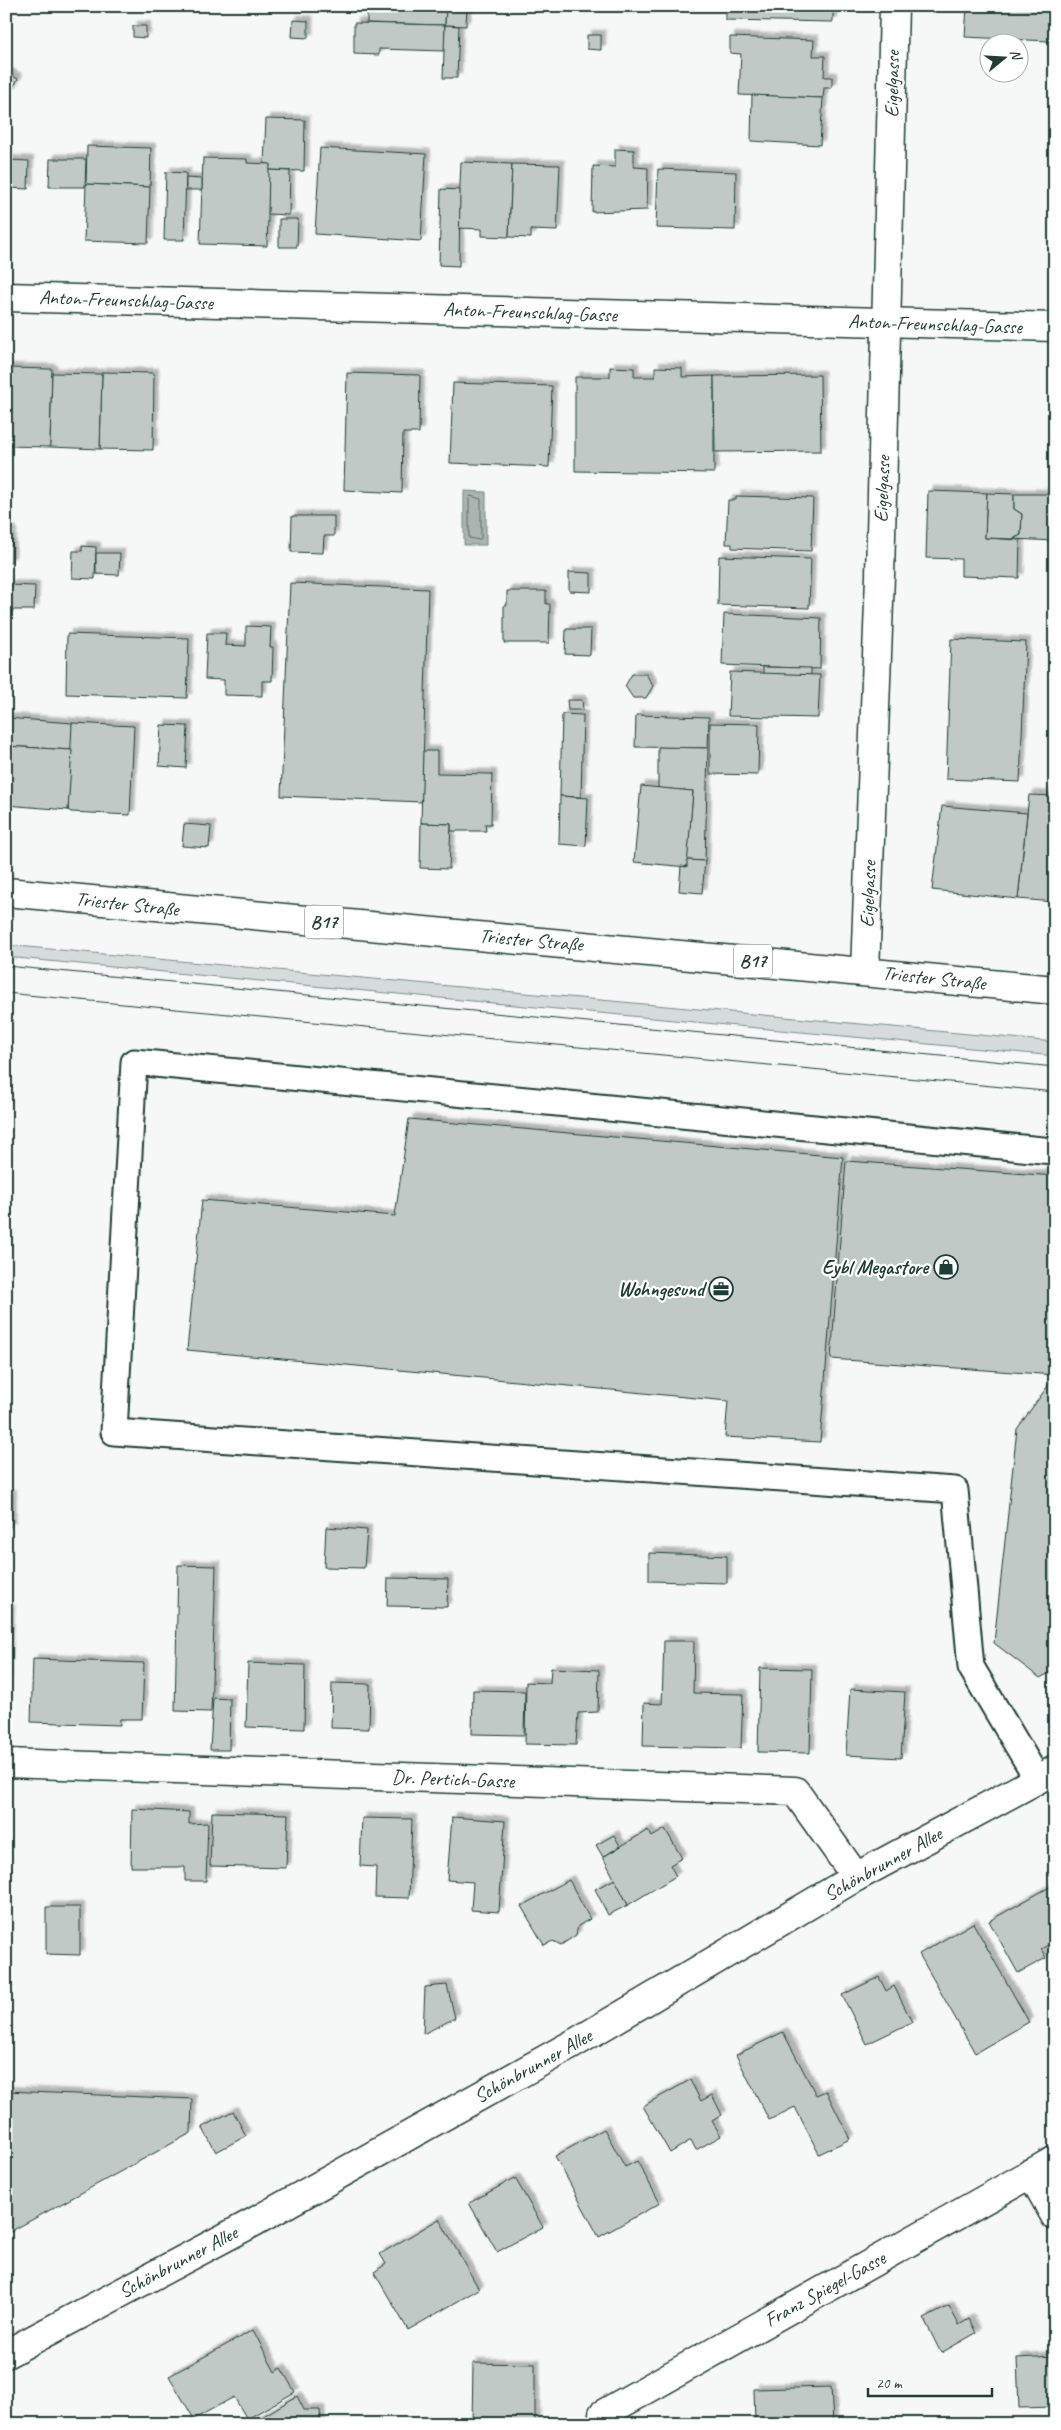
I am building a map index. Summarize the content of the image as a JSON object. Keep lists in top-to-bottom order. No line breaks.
{"streets":{"street":["Eigelgasse","Anton-Freunschlag-Gasse","Triester Straße","B17","Dr. Pertich-Gasse","Schönbrunner Allee","Franz Spiegel-Gasse"]},"crossings":[["Eigelgasse","Anton-Freunschlag-Gasse"],["Eigelgasse","Triester Straße"],["Dr. Pertich-Gasse","Schönbrunner Allee"]],"places":{"shop":["Eybl Megastore"],"office":["Wohngesund"]},"scale_bar":"20 m","north":"right"}
